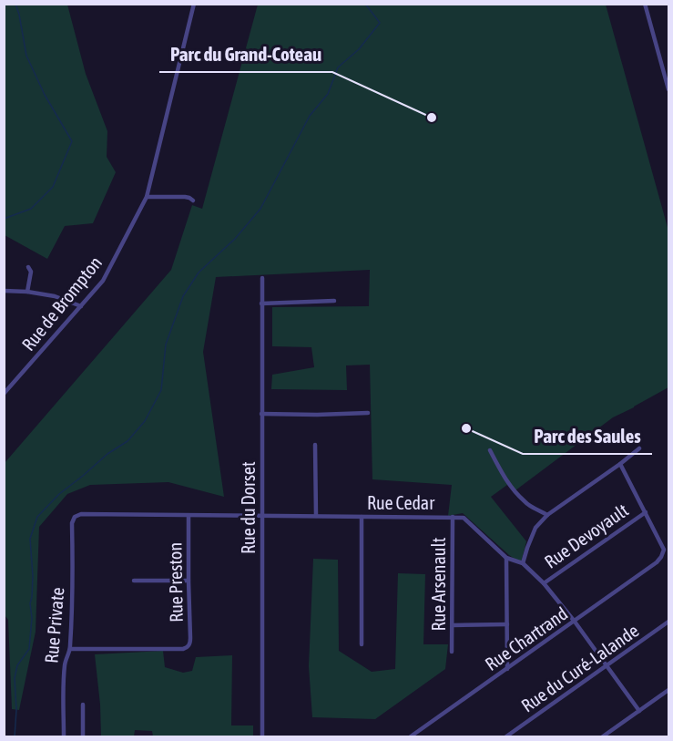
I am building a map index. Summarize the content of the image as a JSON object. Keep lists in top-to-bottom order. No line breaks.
{"streets":{"street":["Rue de Brompton","Rue Cedar","Rue du Dorset","Rue Devoyault","Rue Preston","Rue Arsenault","Rue Private","Rue Chartrand","Rue du Curé-Lalande"]},"crossings":[["Rue Cedar","Rue du Dorset"],["Rue Cedar","Rue Devoyault"],["Rue Cedar","Rue Preston"],["Rue Cedar","Rue Arsenault"],["Rue Cedar","Rue Private"],["Rue Cedar","Rue Chartrand"],["Rue Cedar","Rue du Curé-Lalande"],["Rue Devoyault","Rue Chartrand"],["Rue Preston","Rue Private"]],"places":["Parc du Grand-Coteau","Parc des Saules"]}
